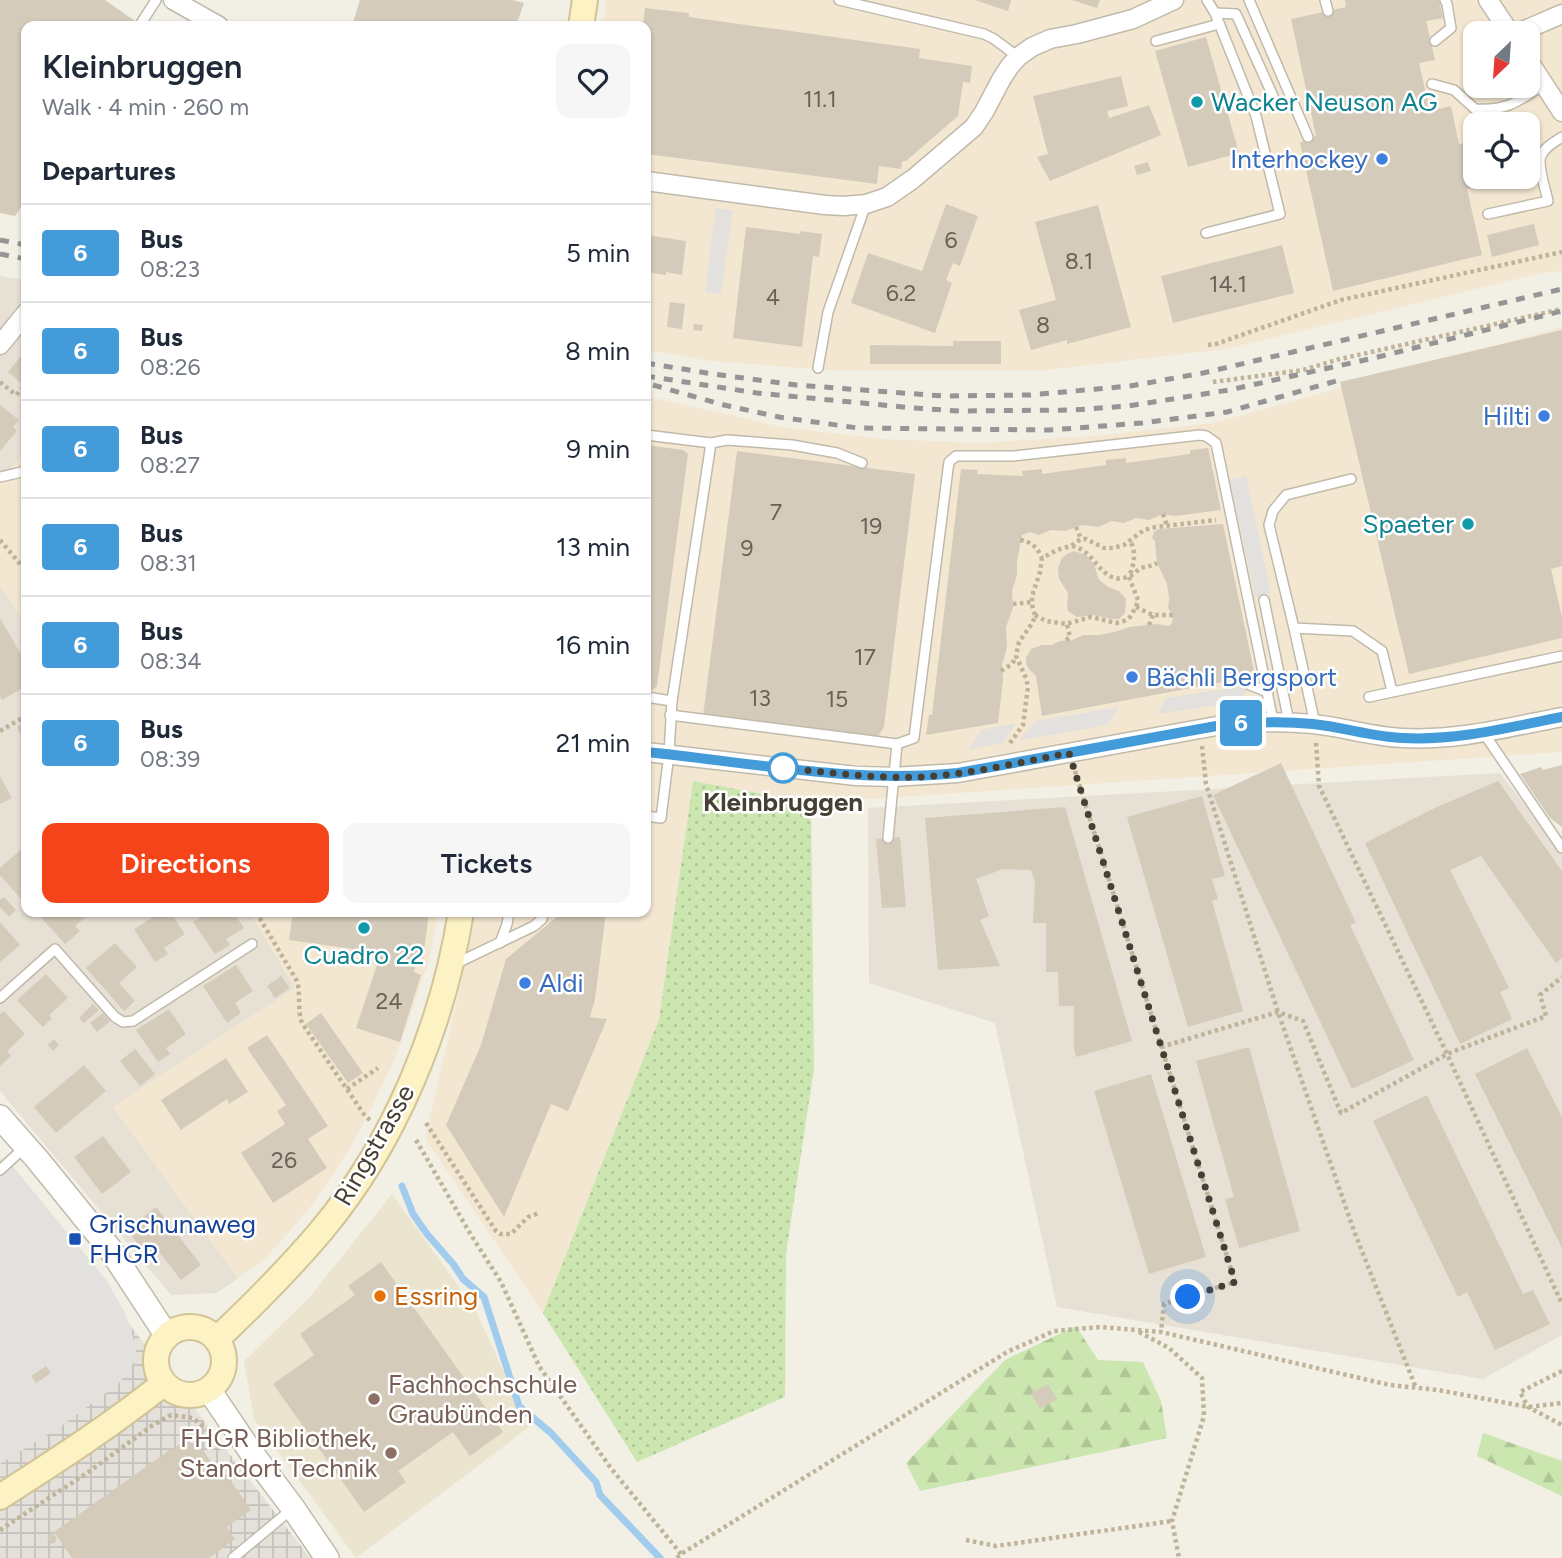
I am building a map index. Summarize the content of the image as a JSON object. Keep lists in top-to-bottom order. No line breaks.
{"streets":{"main road":["Ringstrasse"]},"places":{"other":["Wacker Neuson AG","Interhockey","Hilti","Spaeter","Bächli Bergsport","Kleinbruggen","Cuadro 22","Aldi","Essring","Fachhochschule Graubünden","FHGR Bibliothek, Standort Technik"],"transit":["Grischunaweg FHGR"]},"lines":["bus line 6"],"house_numbers":["11.1","6","8.1","14.1","6.2","4","8","7","19","9","17","13","15","24","26"],"north":"bottom left","page":{"on_map":"6","heading":[["Kleinbruggen","Walk · 4 min · 260 m"],"Departures"],"list":[{"mark":"6","name":"Bus","note":"08:23","value":"5 min"},{"mark":"6","name":"Bus","note":"08:26","value":"8 min"},{"mark":"6","name":"Bus","note":"08:27","value":"9 min"},{"mark":"6","name":"Bus","note":"08:31","value":"13 min"},{"mark":"6","name":"Bus","note":"08:34","value":"16 min"},{"mark":"6","name":"Bus","note":"08:39","value":"21 min"}],"buttons":["Directions","Tickets"]}}
